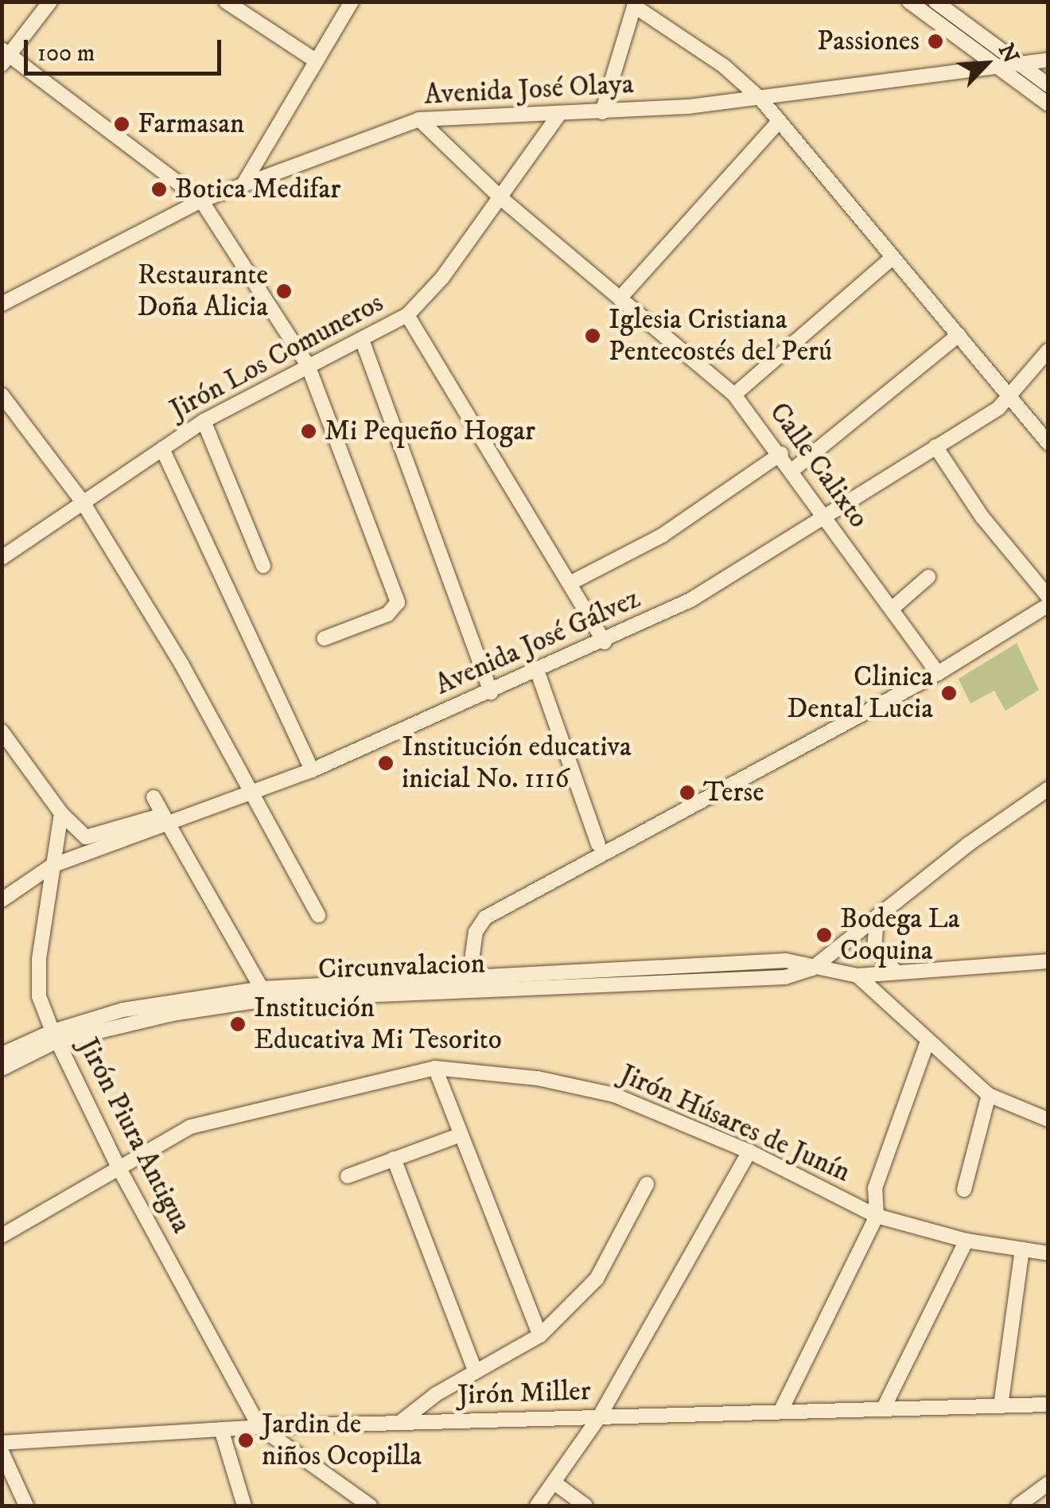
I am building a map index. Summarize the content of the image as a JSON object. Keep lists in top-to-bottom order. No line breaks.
{"streets":{"street":["Avenida José Olaya","Jirón Los Comuneros","Calle Calixto","Avenida José Gálvez","Circunvalacion","Jirón Húsares de Junín","Jirón Piura Antigua","Jirón Miller"]},"crossings":[["Avenida José Olaya","Jirón Los Comuneros"],["Avenida José Olaya","Calle Calixto"],["Jirón Los Comuneros","Calle Calixto"],["Calle Calixto","Avenida José Gálvez"],["Avenida José Gálvez","Jirón Piura Antigua"],["Circunvalacion","Jirón Piura Antigua"],["Jirón Húsares de Junín","Jirón Piura Antigua"],["Jirón Piura Antigua","Jirón Miller"]],"places":["Passiones","Farmasan","Botica Medifar","Restaurante Doña Alicia","Iglesia Cristiana Pentecostés del Perú","Mi Pequeño Hogar","Clinica Dental Lucia","Institución educativa inicial No. 1116","Terse","Bodega La Coquina","Institución Educativa Mi Tesorito","Jardin de niños Ocopilla"],"scale_bar":"100 m","north":"top right"}
